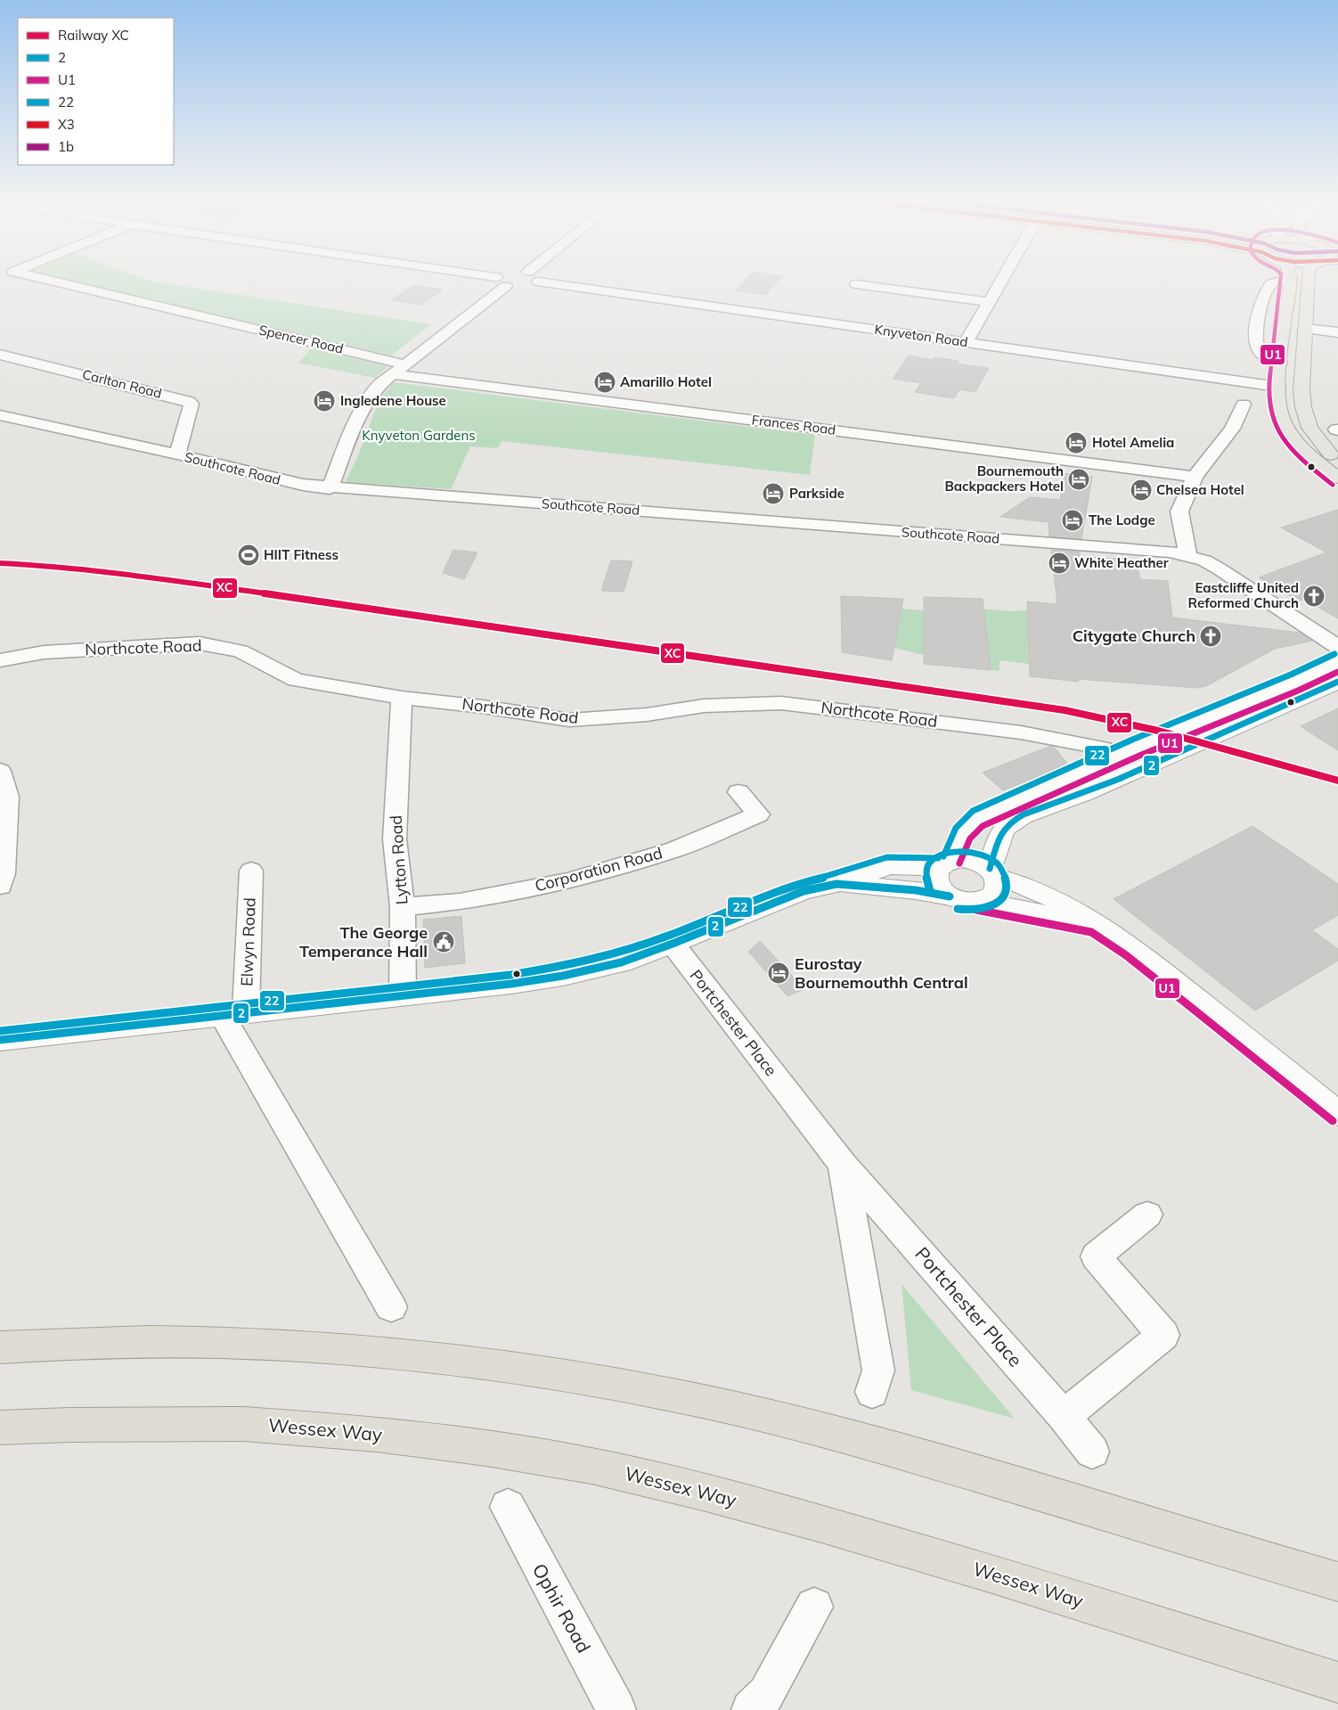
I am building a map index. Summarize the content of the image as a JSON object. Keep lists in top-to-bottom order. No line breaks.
{"streets":{"highway":["Wessex Way"],"street":["Knyveton Road","Spencer Road","Carlton Road","Frances Road","Southcote Road","Northcote Road","Lytton Road","Corporation Road","Elwyn Road","Portchester Place","Ophir Road"]},"crossings":[["Carlton Road","Southcote Road"],["Northcote Road","Lytton Road"],["Lytton Road","Corporation Road"]],"parks":["Knyveton Gardens"],"places":{"hotel":["Amarillo Hotel","Ingledene House","Hotel Amelia","Bournemouth Backpackers Hotel","Chelsea Hotel","Parkside","The Lodge","White Heather","Eurostay Bournemouthh Central"],"sports":["HIIT Fitness"],"church":["Eastcliffe United Reformed Church","Citygate Church"],"public building":["The George Temperance Hall"]},"lines":["transit line U1","rail line XC","transit line 22","transit line 2"],"legend":["Railway XC","2","U1","22","X3","1b"]}
